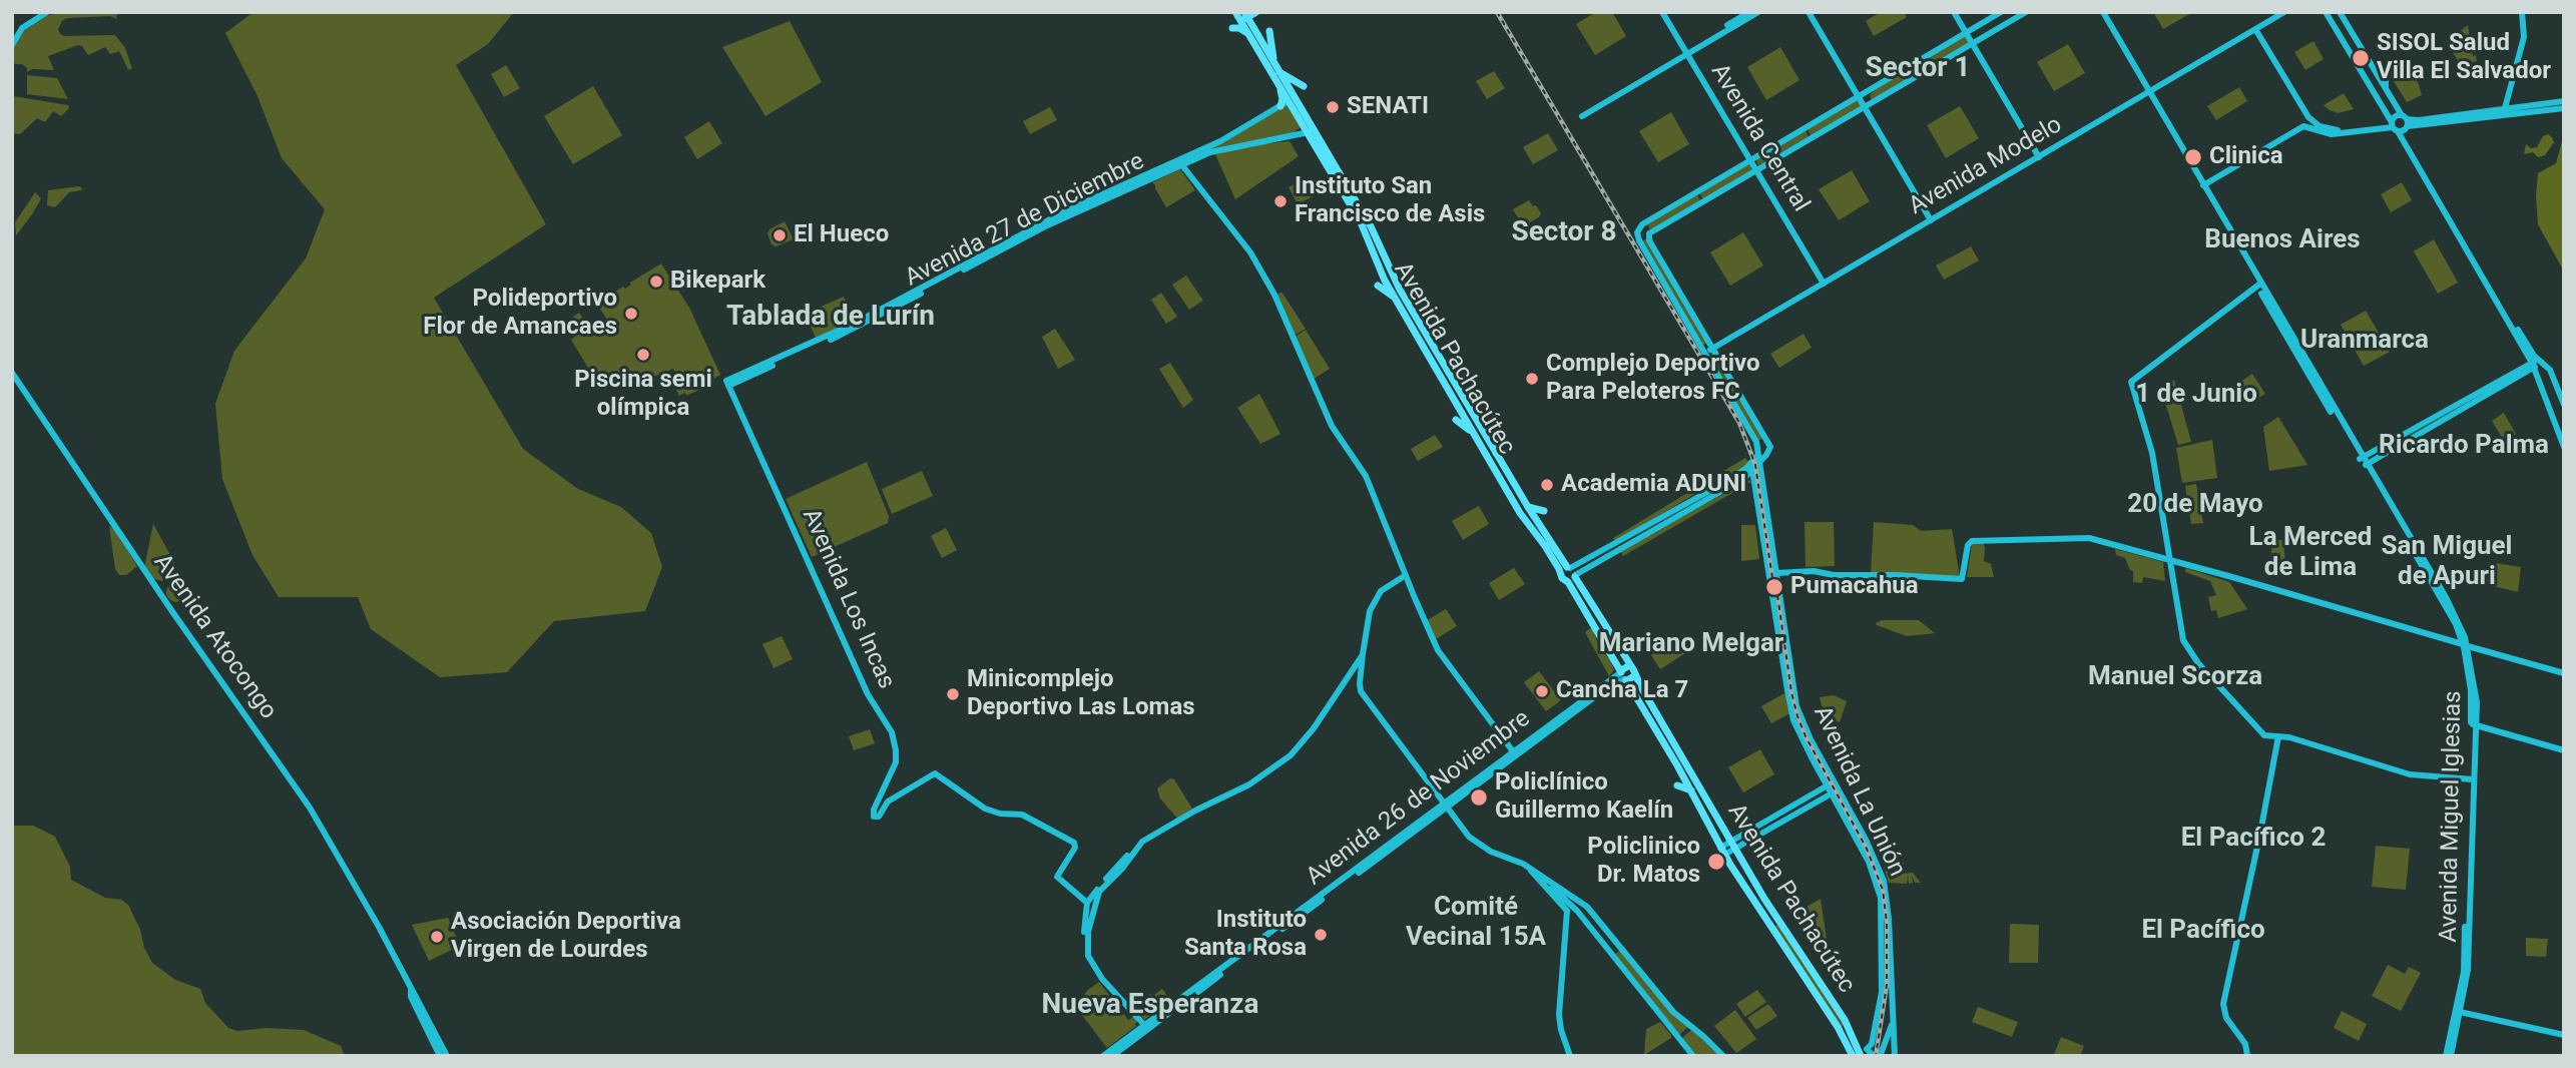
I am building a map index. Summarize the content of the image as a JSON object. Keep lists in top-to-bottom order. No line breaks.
{"streets":{"main road":["Avenida Pachacútec"],"street":["Avenida Central","Avenida Modelo","Avenida 27 de Diciembre","Avenida Los Incas","Avenida Atocongo","Avenida La Unión","Avenida 26 de Noviembre","Avenida Miguel Iglesias"]},"crossings":[["Avenida Central","Avenida Modelo"],["Avenida Modelo","Avenida Miguel Iglesias"],["Avenida 27 de Diciembre","Avenida Pachacútec"],["Avenida 27 de Diciembre","Avenida Los Incas"],["Avenida Pachacútec","Avenida La Unión"],["Avenida Pachacútec","Avenida 26 de Noviembre"]],"districts":["Sector 1","Sector 8","Buenos Aires","Tablada de Lurín","Uranmarca","1 de Junio","Ricardo Palma","20 de Mayo","La Merced de Lima","San Miguel de Apuri","Mariano Melgar","Manuel Scorza","El Pacífico 2","Comité Vecinal 15A","El Pacífico","Nueva Esperanza"],"places":["SISOL Salud Villa El Salvador","SENATI","Clinica","Instituto San Francisco de Asis","El Hueco","Bikepark","Polideportivo Flor de Amancaes","Piscina semi olímpica","Complejo Deportivo Para Peloteros FC","Academia ADUNI","Pumacahua","Cancha La 7","Minicomplejo Deportivo Las Lomas","Policlínico Guillermo Kaelín","Policlinico Dr. Matos","Instituto Santa Rosa","Asociación Deportiva Virgen de Lourdes"]}
